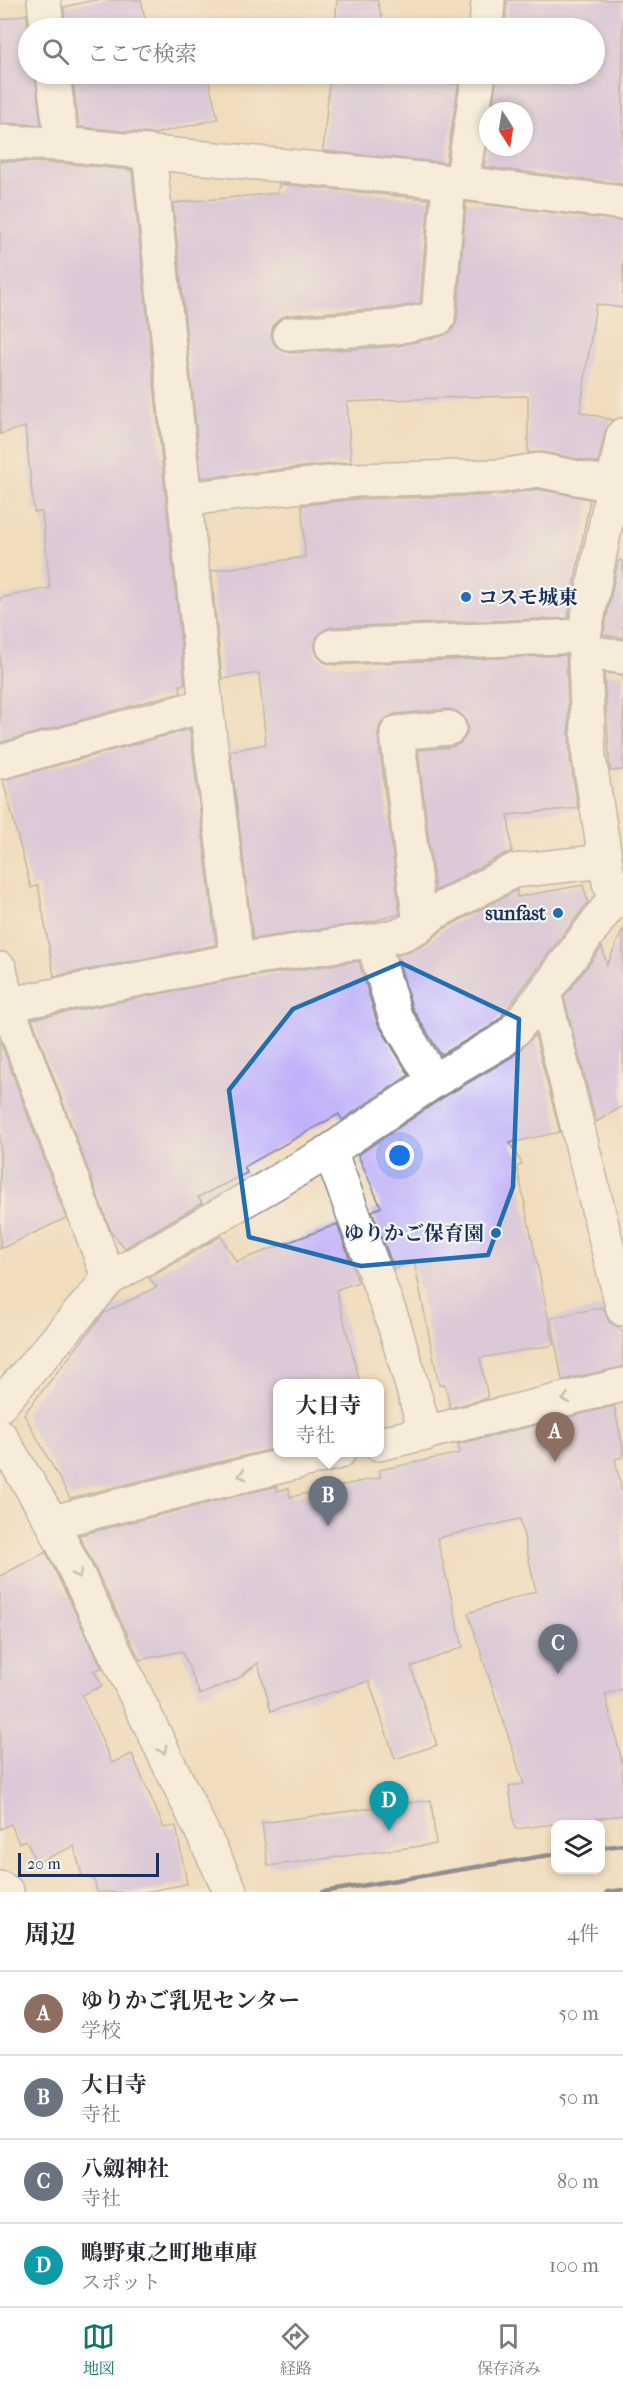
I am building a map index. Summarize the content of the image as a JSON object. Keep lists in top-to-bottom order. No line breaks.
{"places":["コスモ城東","sunfast","ゆりかご保育園"],"scale_bar":"20 m","north":"bottom","page":{"search":"ここで検索","popup":["大日寺","寺社"],"pins":["A","B","C","D"],"scale":"20 m","heading":["周辺","4件"],"list":[{"mark":"A","name":"ゆりかご乳児センター","note":"学校","value":"50 m"},{"mark":"B","name":"大日寺","note":"寺社","value":"50 m"},{"mark":"C","name":"八劔神社","note":"寺社","value":"80 m"},{"mark":"D","name":"鴫野東之町地車庫","note":"スポット","value":"100 m"}],"nav":["地図","経路","保存済み"]}}
